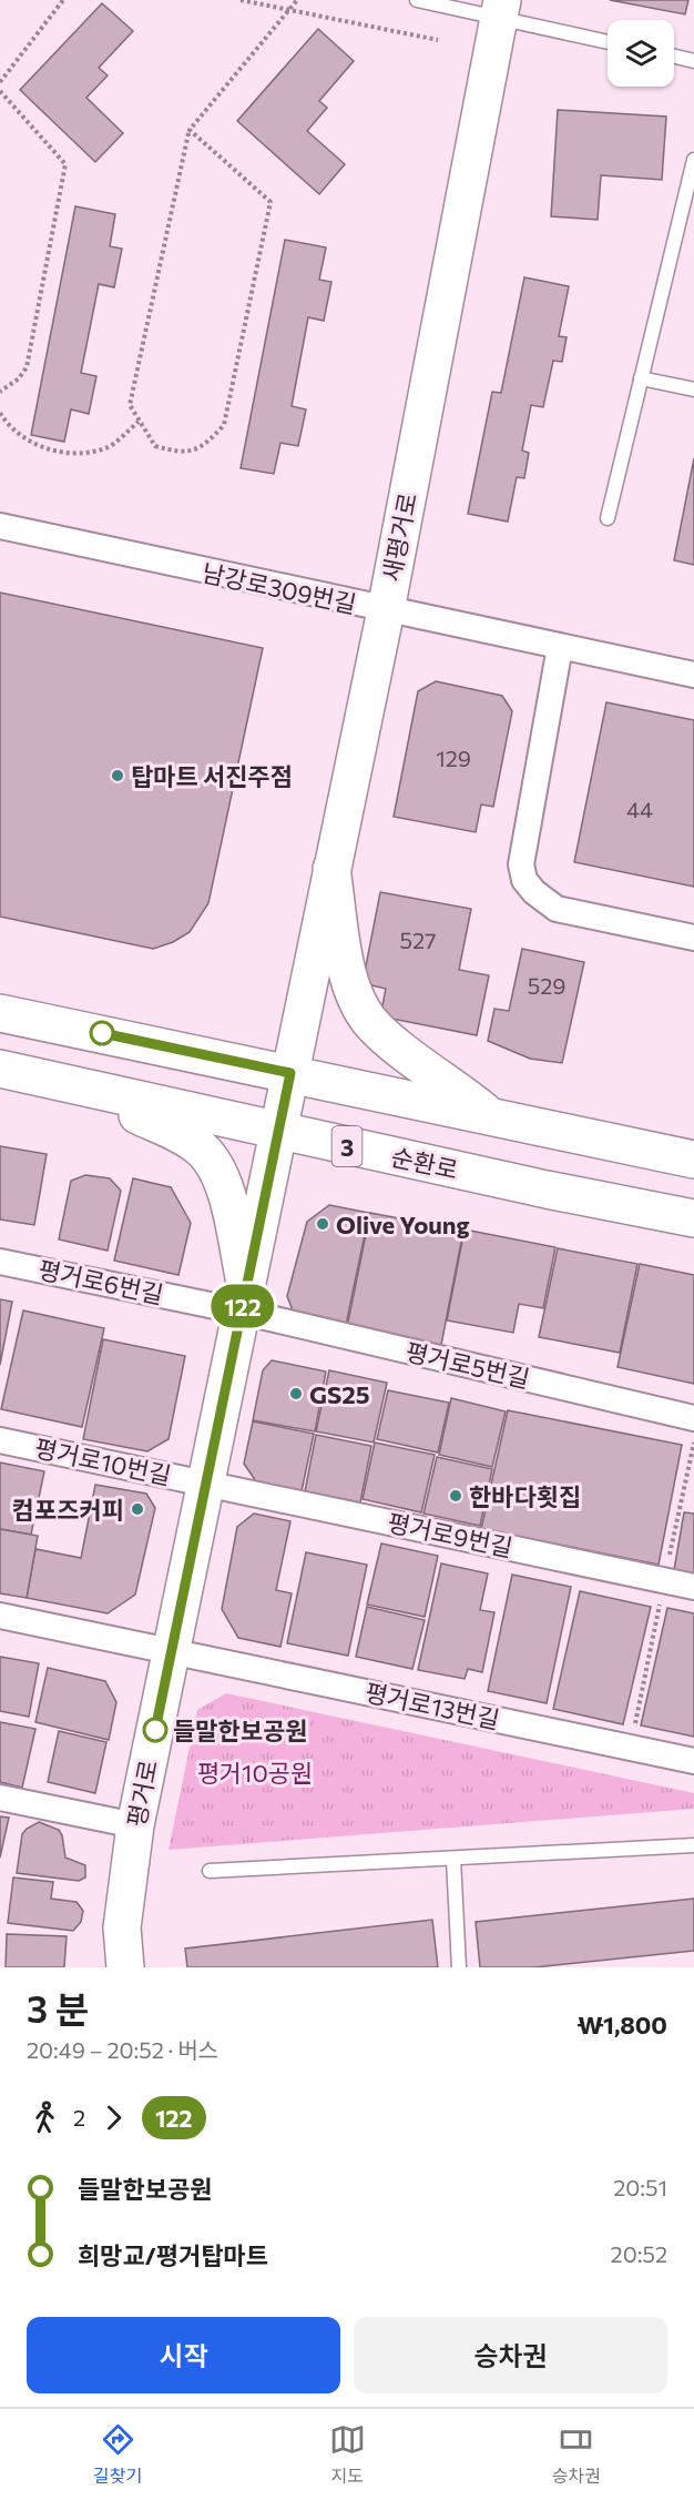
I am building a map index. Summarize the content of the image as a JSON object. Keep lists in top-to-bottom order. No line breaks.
{"streets":{"main road":["새평거로","3","순환로","평거로"],"street":["남강로309번길","평거로6번길","평거로5번길","평거로10번길","평거로9번길","평거로13번길"]},"crossings":[["새평거로","남강로309번길"],["새평거로","3"],["새평거로","평거로"],["3","평거로"],["순환로","평거로"],["평거로6번길","평거로5번길"],["평거로6번길","평거로"],["평거로5번길","평거로"],["평거로10번길","평거로9번길"],["평거로10번길","평거로"],["평거로9번길","평거로"],["평거로13번길","평거로"]],"parks":["평거10공원"],"places":["탑마트 서진주점","Olive Young","GS25","한바다횟집","컴포즈커피","들말한보공원"],"lines":["bus line 122"],"house_numbers":["129","44","527","529"],"page":{"on_map":"122","heading":["3 분","20:49 – 20:52 · 버스","₩1,800"],"legs":["2","122"],"list":[{"name":"들말한보공원","value":"20:51"},{"name":"희망교/평거탑마트","value":"20:52"}],"buttons":["시작","승차권"],"tabs":["길찾기","지도","승차권"]}}
